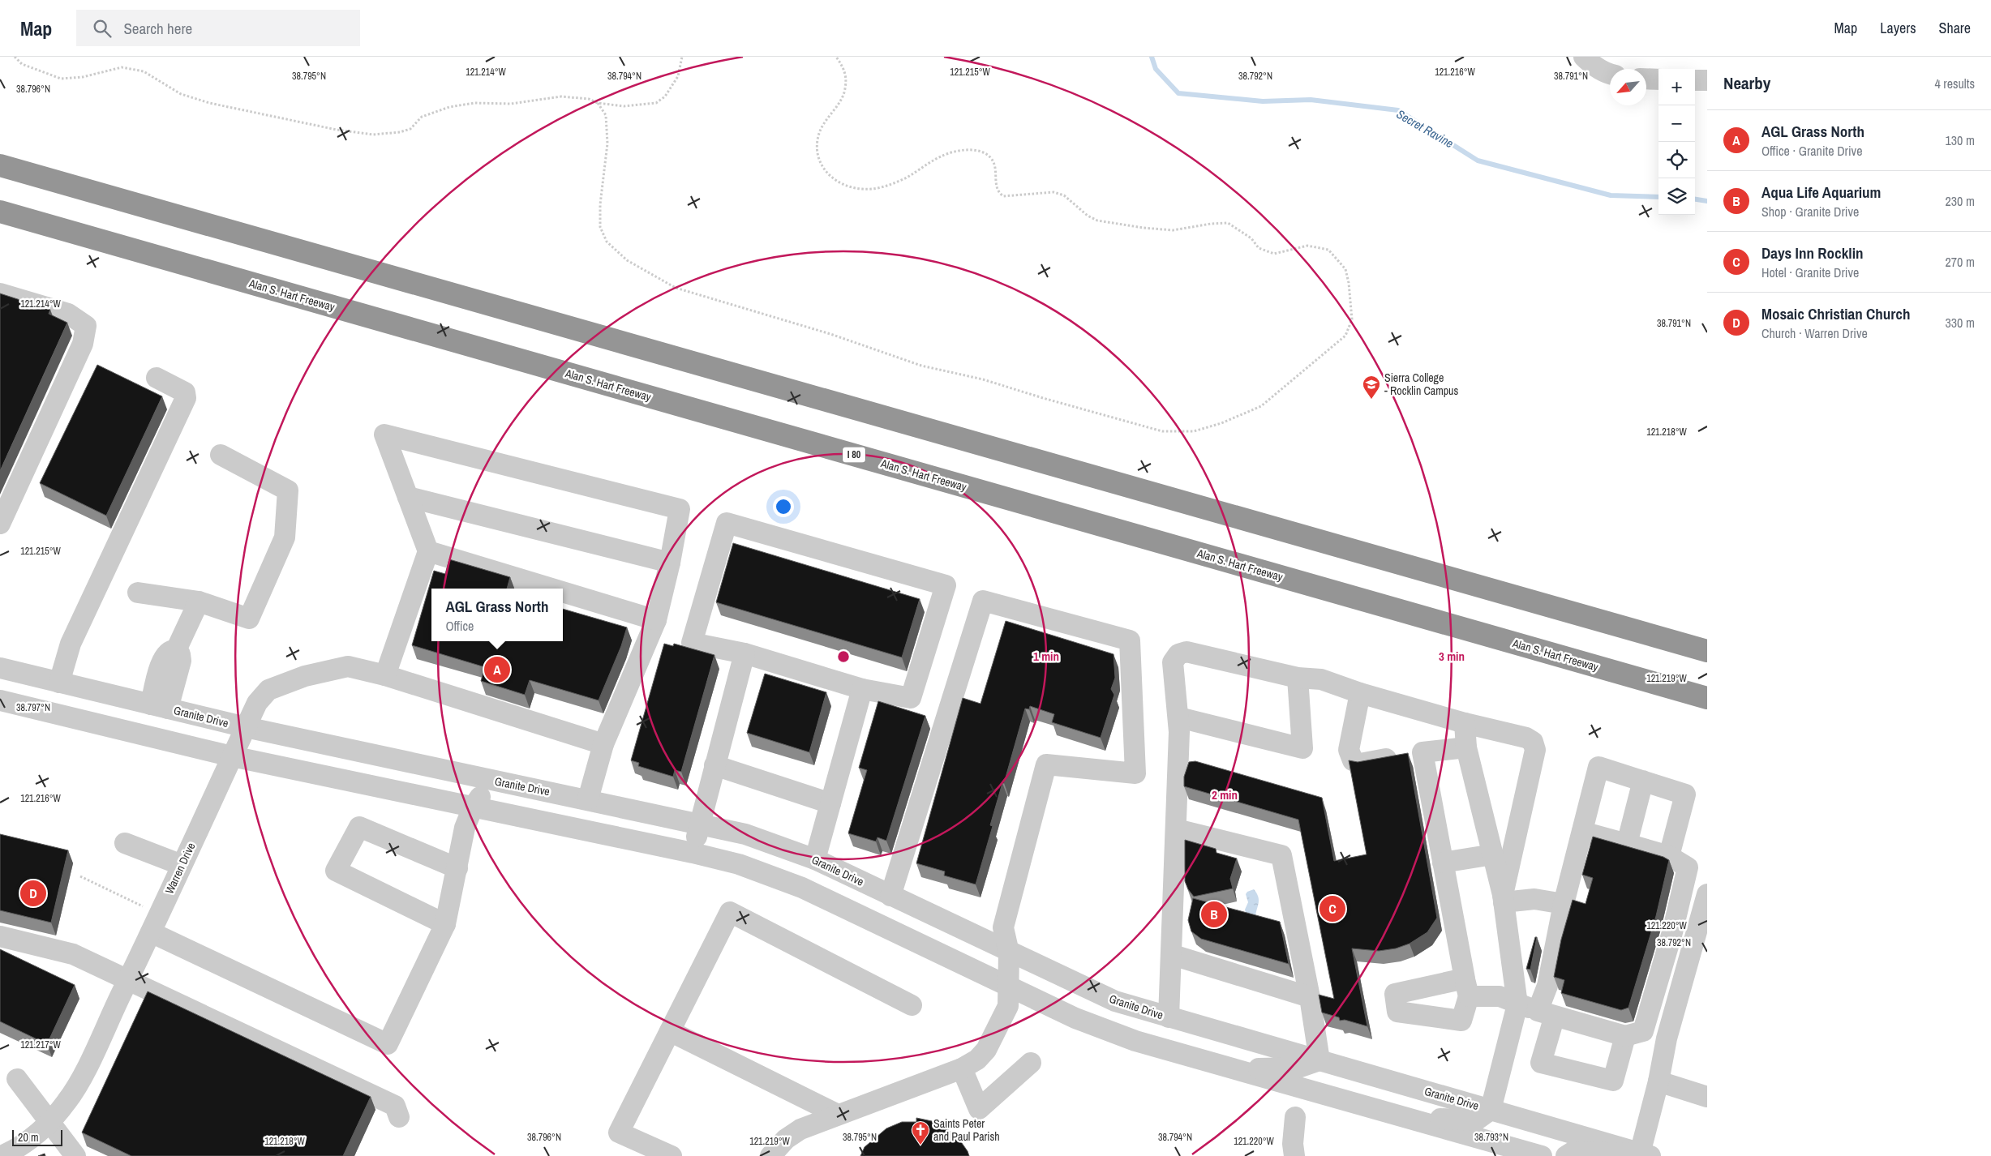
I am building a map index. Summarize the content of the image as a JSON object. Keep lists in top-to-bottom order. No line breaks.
{"streets":{"highway":["Alan S. Hart Freeway","I 80"],"street":["Granite Drive","Warren Drive"]},"crossings":[["Granite Drive","Warren Drive"]],"water":["Secret Ravine"],"places":{"school or university":["Sierra College - Rocklin Campus"],"church":["Saints Peter and Paul Parish"]},"scale_bar":"20 m","north":"bottom left","page":{"header":"Map","search":"Search here","nav":["Map","Layers","Share"],"heading":["Nearby","4 results"],"map_buttons":["+","−"],"list":[{"mark":"A","name":"AGL Grass North","note":"Office · Granite Drive","value":"130 m"},{"mark":"B","name":"Aqua Life Aquarium","note":"Shop · Granite Drive","value":"230 m"},{"mark":"C","name":"Days Inn Rocklin","note":"Hotel · Granite Drive","value":"270 m"},{"mark":"D","name":"Mosaic Christian Church","note":"Church · Warren Drive","value":"330 m"}],"popup":["AGL Grass North","Office"],"pins":["A","D","C","B"],"scale":"20 m"},"coordinates":["121.214°W","121.215°W","121.216°W","38.795°N","38.794°N","38.792°N","38.791°N","38.796°N","121.218°W","121.219°W","38.797°N","121.220°W","121.217°W","38.793°N"],"rings":["1 min","3 min","2 min"]}
